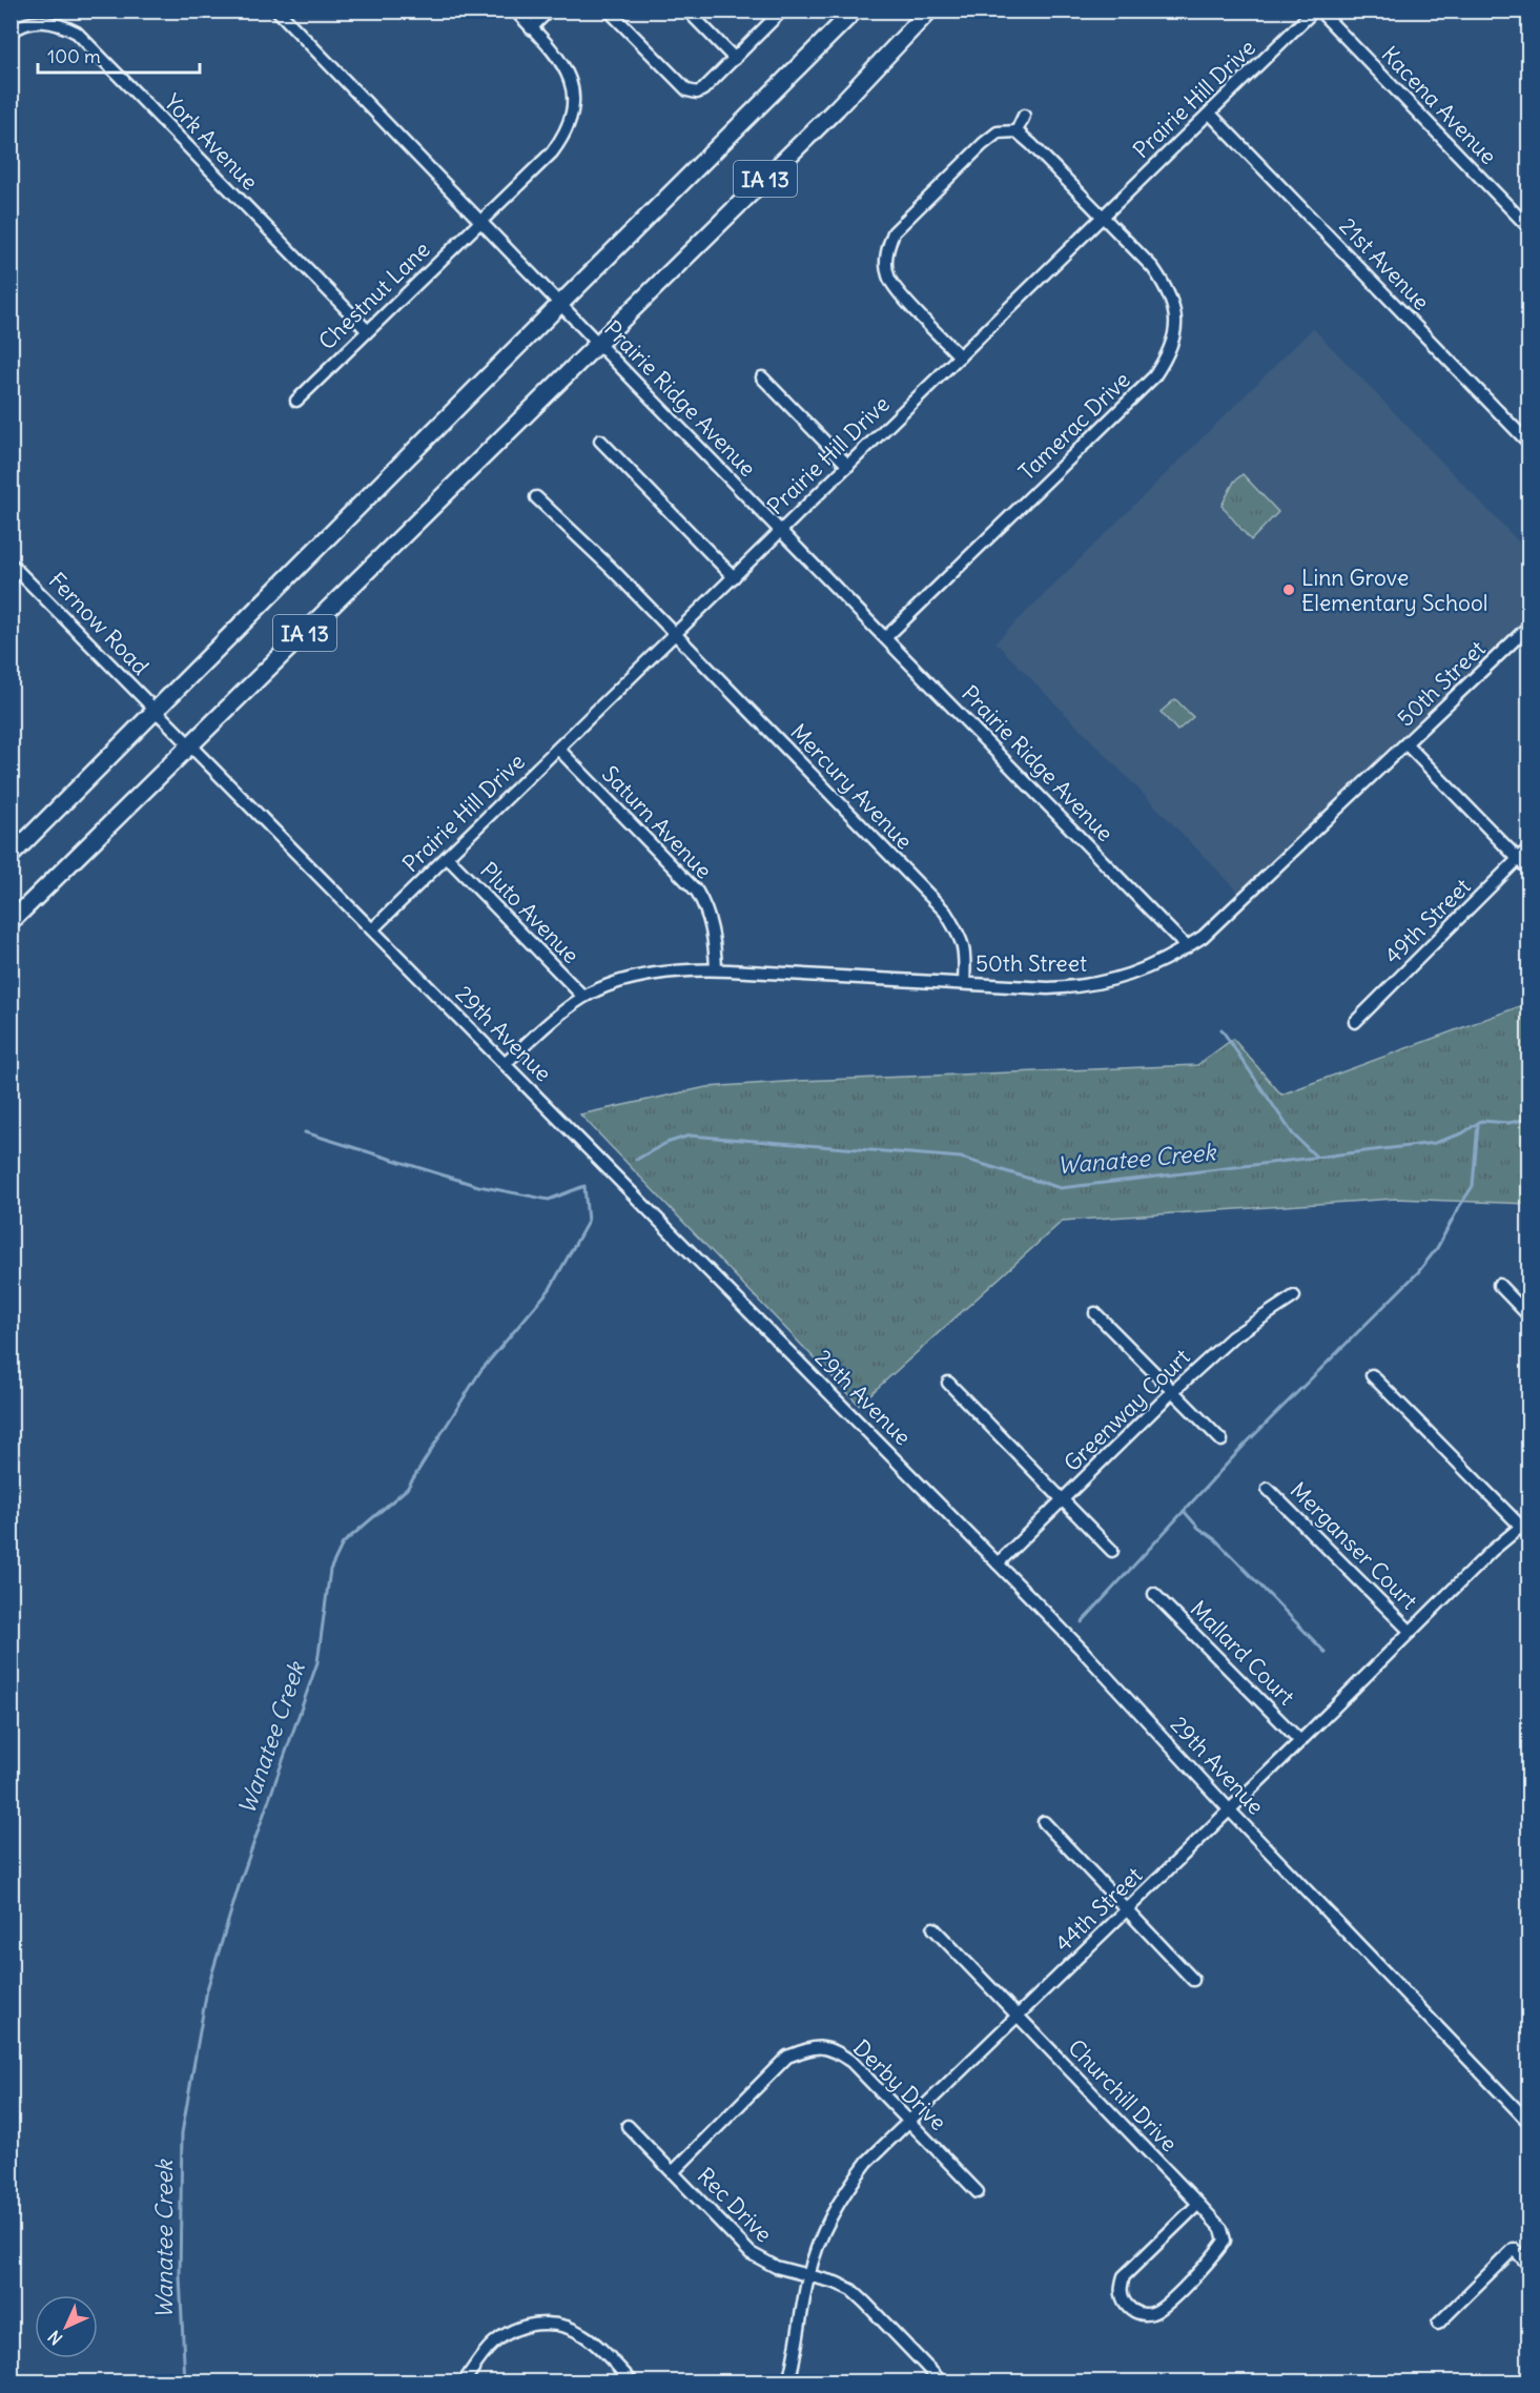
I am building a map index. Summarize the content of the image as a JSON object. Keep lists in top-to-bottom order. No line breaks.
{"streets":{"highway":["IA 13"],"street":["Prairie Hill Drive","Kacena Avenue","York Avenue","21st Avenue","Chestnut Lane","Prairie Ridge Avenue","Tamerac Drive","Fernow Road","50th Street","Mercury Avenue","Saturn Avenue","Pluto Avenue","49th Street","29th Avenue","Greenway Court","Merganser Court","Mallard Court","44th Street","Derby Drive","Churchill Drive","Rec Drive"]},"crossings":[["Prairie Hill Drive","21st Avenue"],["Prairie Hill Drive","Prairie Ridge Avenue"],["Prairie Hill Drive","Tamerac Drive"],["Prairie Hill Drive","Mercury Avenue"],["Prairie Hill Drive","Saturn Avenue"],["Prairie Hill Drive","Pluto Avenue"],["Prairie Hill Drive","29th Avenue"],["York Avenue","Chestnut Lane"],["IA 13","Prairie Ridge Avenue"],["IA 13","Fernow Road"],["IA 13","29th Avenue"],["Chestnut Lane","Prairie Ridge Avenue"],["Prairie Ridge Avenue","Tamerac Drive"],["Prairie Ridge Avenue","50th Street"],["Fernow Road","29th Avenue"],["50th Street","Mercury Avenue"],["50th Street","Saturn Avenue"],["50th Street","Pluto Avenue"],["50th Street","29th Avenue"],["29th Avenue","Greenway Court"],["29th Avenue","44th Street"],["Merganser Court","44th Street"],["Mallard Court","44th Street"],["44th Street","Derby Drive"],["44th Street","Churchill Drive"],["44th Street","Rec Drive"],["Derby Drive","Rec Drive"]],"water":["Wanatee Creek"],"places":["Linn Grove Elementary School"],"scale_bar":"100 m","north":"bottom left"}
